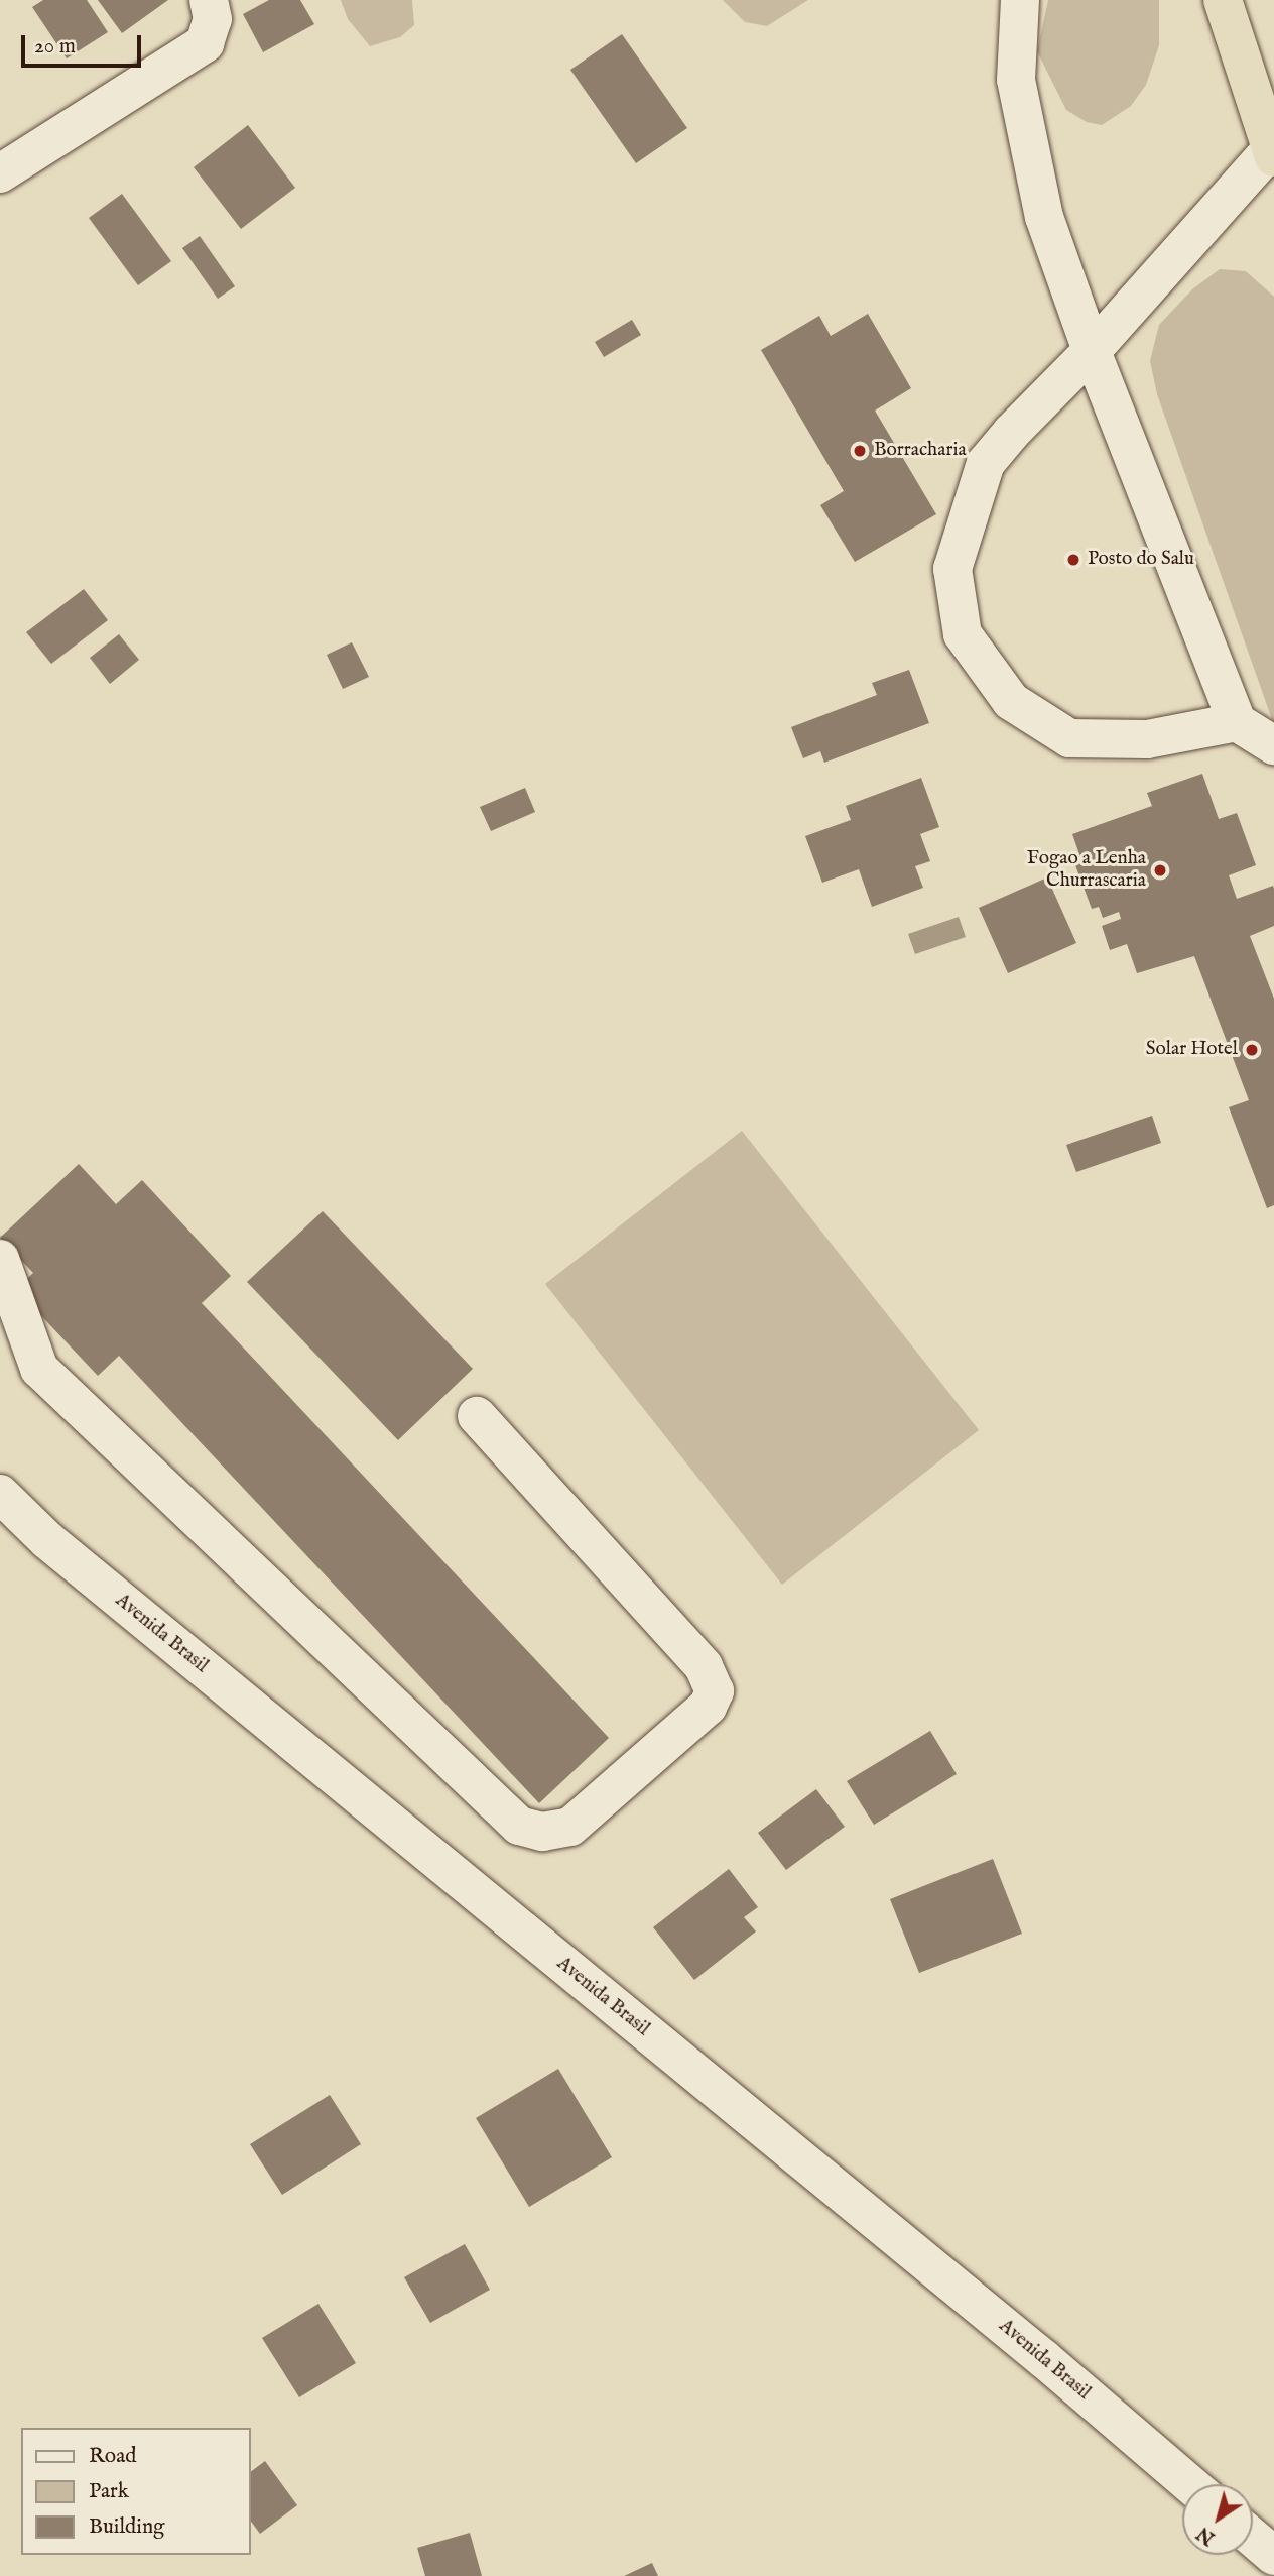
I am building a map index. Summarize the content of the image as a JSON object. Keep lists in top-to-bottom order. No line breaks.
{"streets":{"street":["Avenida Brasil"]},"places":["Borracharia","Posto do Salu","Fogao a Lenha Churrascaria","Solar Hotel"],"legend":["Road","Park","Building"],"scale_bar":"20 m","north":"bottom left"}
